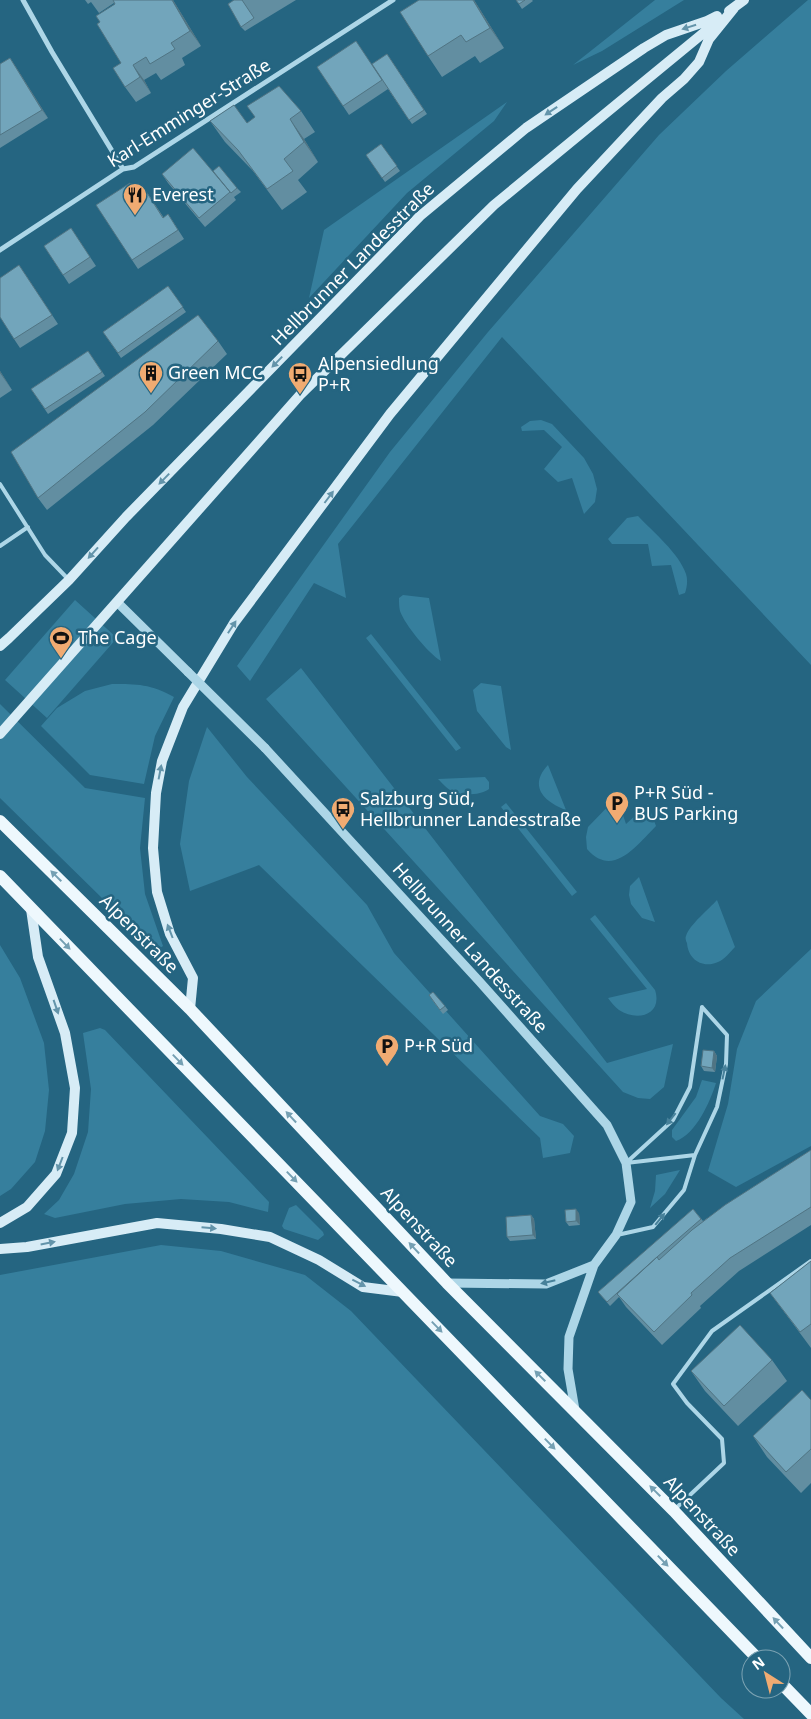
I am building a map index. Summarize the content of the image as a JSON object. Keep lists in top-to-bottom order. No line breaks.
{"streets":{"main road":["Hellbrunner Landesstraße","Alpenstraße"],"street":["Karl-Emminger-Straße"]},"crossings":[["Hellbrunner Landesstraße","Alpenstraße"]],"places":{"restaurant":["Everest"],"building":["Green MCC"],"bus stop":["Alpensiedlung P+R","Salzburg Süd, Hellbrunner Landesstraße"],"sports":["The Cage"],"parking":["P+R Süd - BUS Parking","P+R Süd"]},"north":"top left"}
